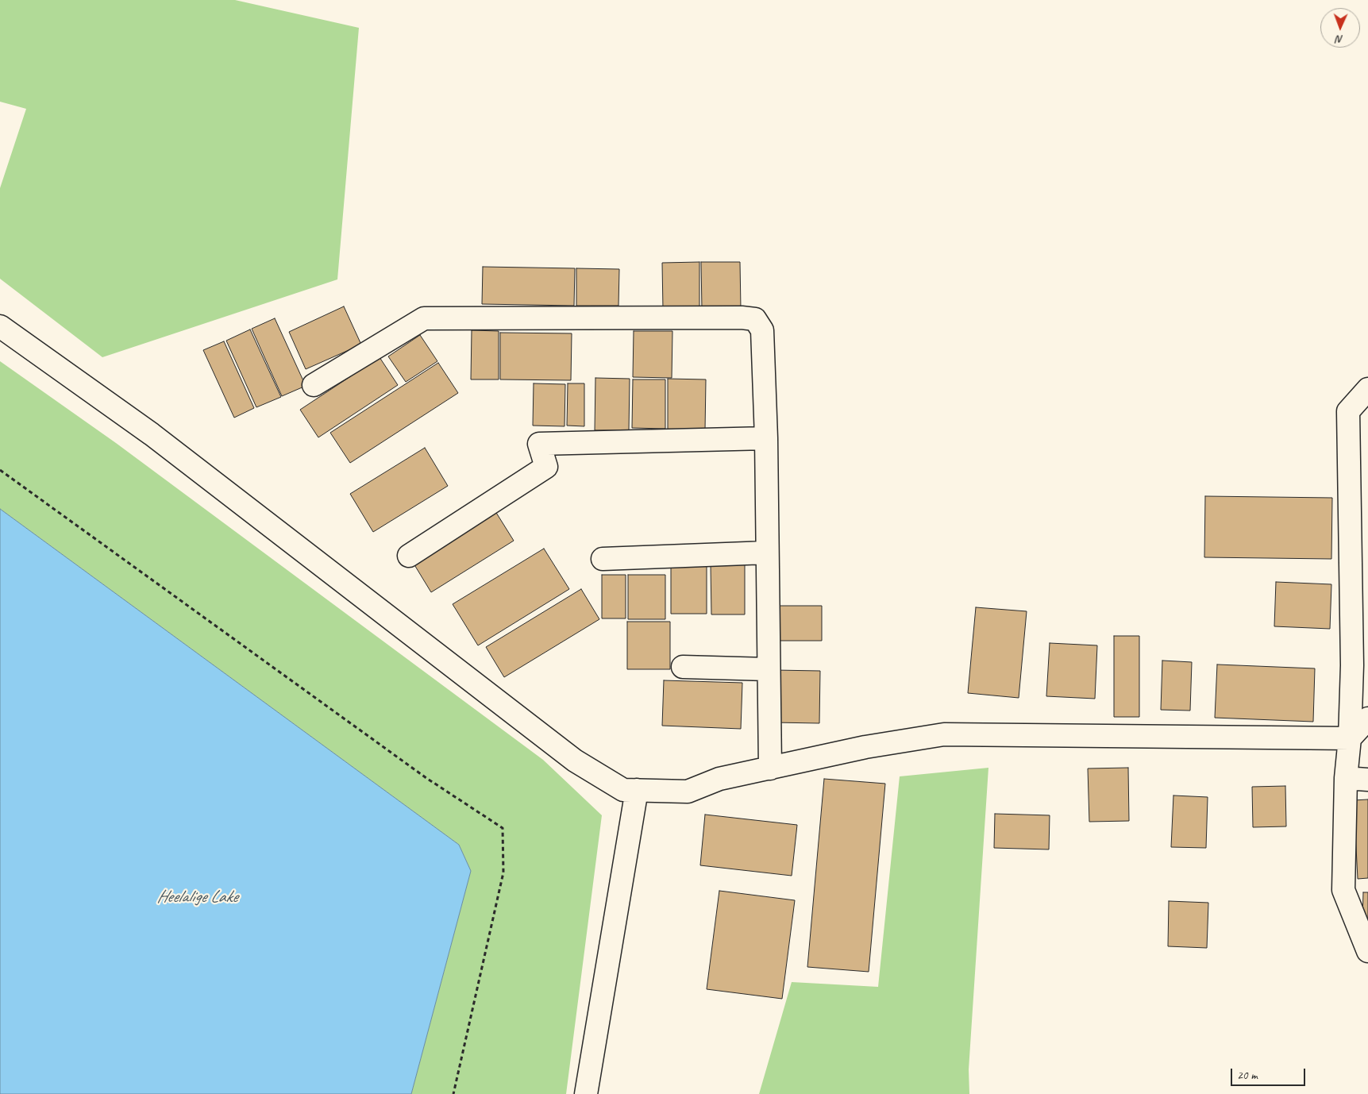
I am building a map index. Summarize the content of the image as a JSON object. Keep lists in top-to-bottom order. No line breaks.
{"water":["Heelalige Lake"],"scale_bar":"20 m","north":"bottom"}
